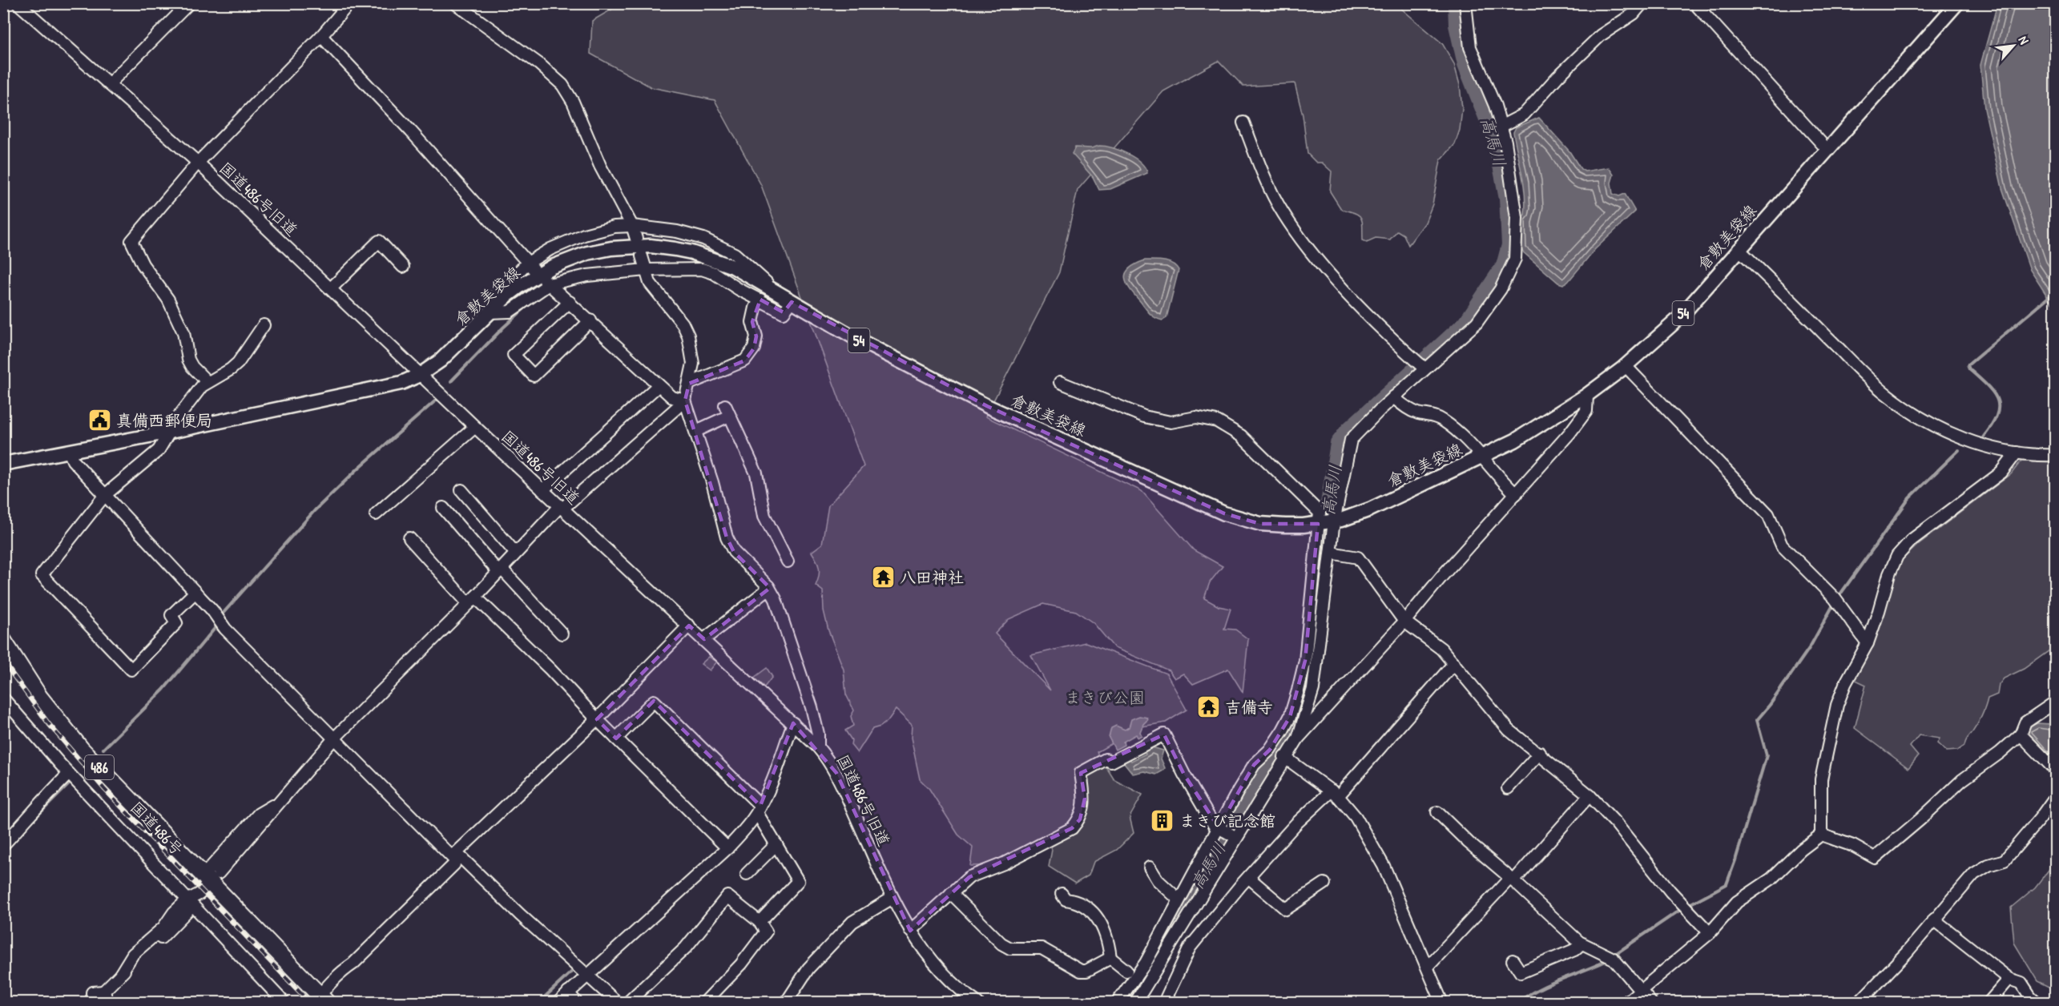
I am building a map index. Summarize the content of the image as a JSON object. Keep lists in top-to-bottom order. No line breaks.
{"streets":{"highway":["486","国道486号"],"main road":["倉敷美袋線","54"],"street":["国道486号旧道"]},"crossings":[["国道486号旧道","倉敷美袋線"]],"water":["高馬川"],"parks":["まきび公園"],"places":{"public building":["真備西郵便局"],"temple":["八田神社","吉備寺"],"building":["まきび記念館"]},"north":"top right"}
